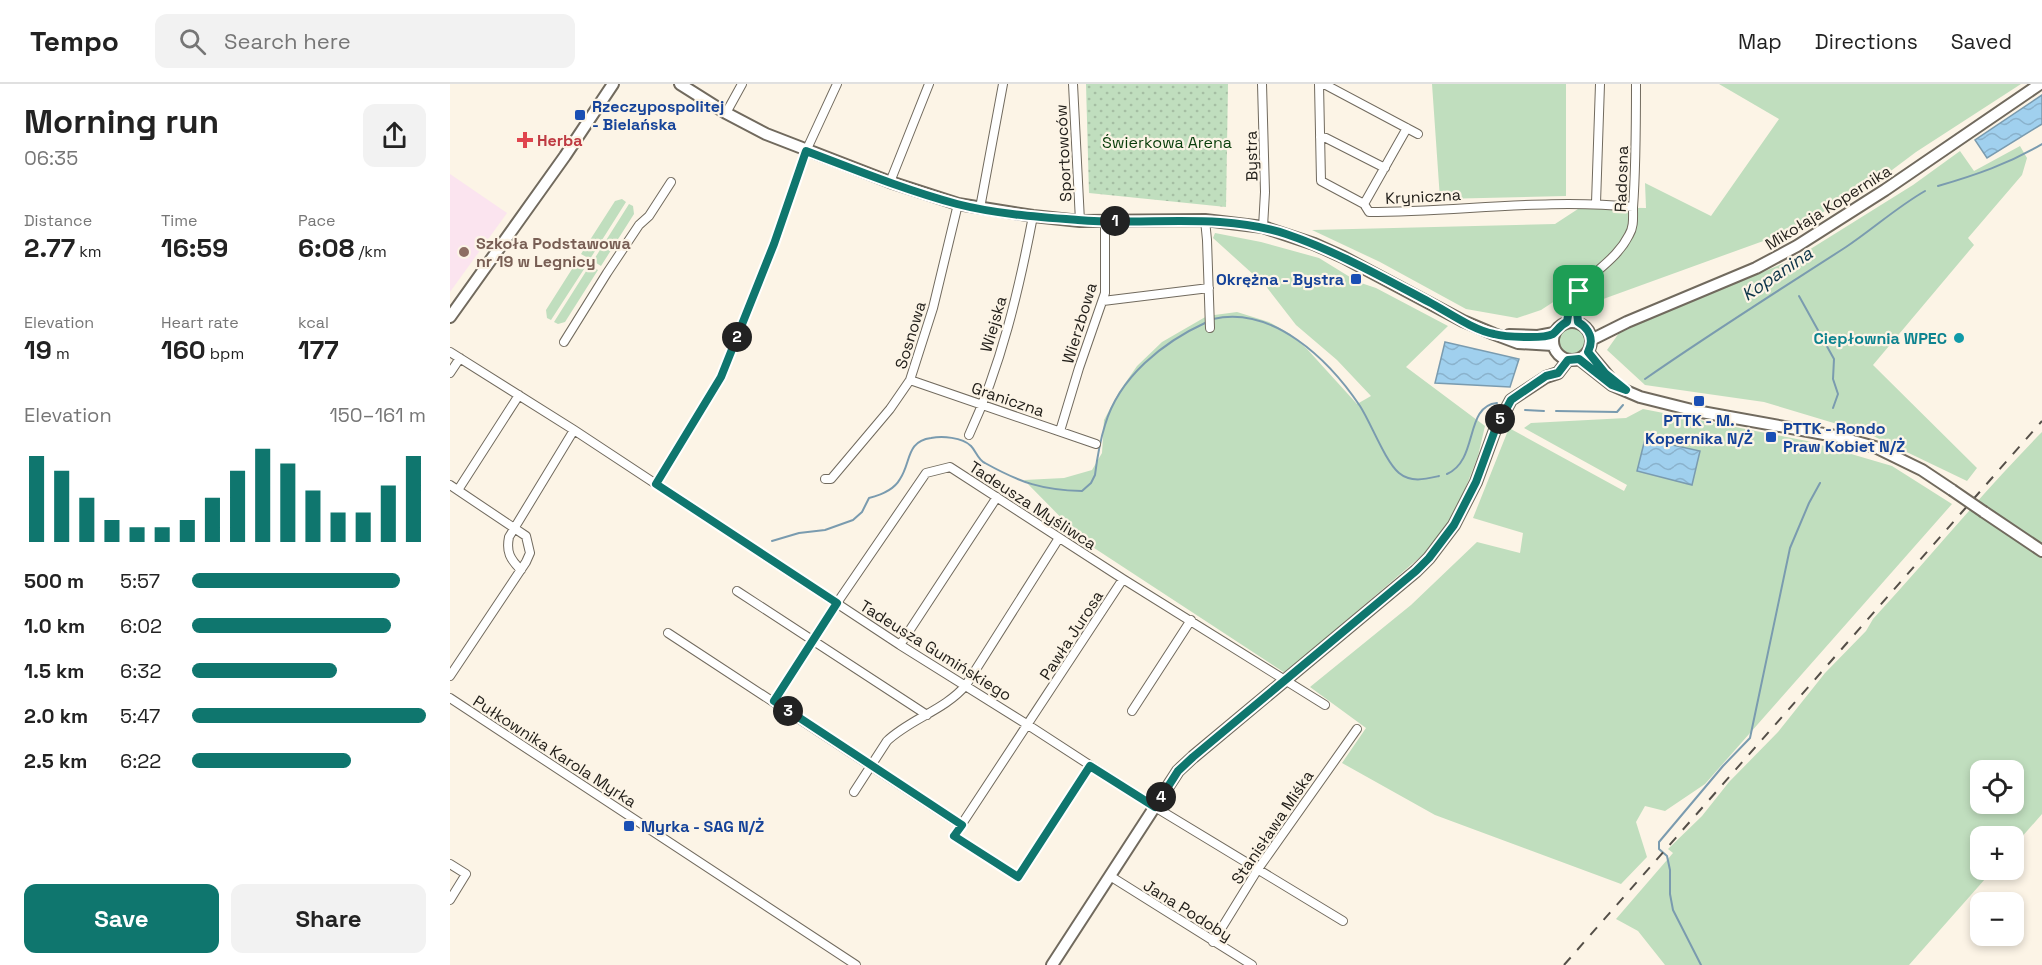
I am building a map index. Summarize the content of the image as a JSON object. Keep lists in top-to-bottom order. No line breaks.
{"streets":{"street":["Sportowców","Bystra","Radosna","Kryniczna","Mikołaja Kopernika","Wierzbowa","Wiejska","Sosnowa","Graniczna","Tadeusza Myśliwca","Pawła Jurosa","Tadeusza Gumińskiego","Pułkownika Karola Myrka","Stanisława Miśka","Jana Podoby"]},"crossings":[["Radosna","Kryniczna"],["Radosna","Mikołaja Kopernika"],["Wierzbowa","Graniczna"],["Wiejska","Graniczna"],["Sosnowa","Graniczna"],["Tadeusza Myśliwca","Pawła Jurosa"],["Tadeusza Myśliwca","Tadeusza Gumińskiego"],["Pawła Jurosa","Tadeusza Gumińskiego"],["Tadeusza Gumińskiego","Stanisława Miśka"],["Stanisława Miśka","Jana Podoby"]],"water":["Kopanina"],"parks":["Świerkowa Arena"],"places":{"transit":["Rzeczypospolitej - Bielańska","Okrężna - Bystra","PTTK - M. Kopernika N/Ż","PTTK - Rondo Praw Kobiet N/Ż","Myrka - SAG N/Ż"],"health":["Herba"],"other":["Szkoła Podstawowa nr 19 w Legnicy","Ciepłownia WPEC"]},"page":{"header":"Tempo","search":"Search here","nav":["Map","Directions","Saved"],"heading":["Morning run","06:35"],"stats":[["Distance","2.77 km"],["Time","16:59"],["Pace","6:08 /km"],["Elevation","19 m"],["Heart rate","160 bpm"],["kcal","177"]],"pins":["1","2","5","3","4"],"chart":["Elevation","150–161 m"],"list":[{"name":"500 m","note":"5:57"},{"name":"1.0 km","note":"6:02"},{"name":"1.5 km","note":"6:32"},{"name":"2.0 km","note":"5:47"},{"name":"2.5 km","note":"6:22"}],"map_buttons":["+","−"],"buttons":["Save","Share"]}}
